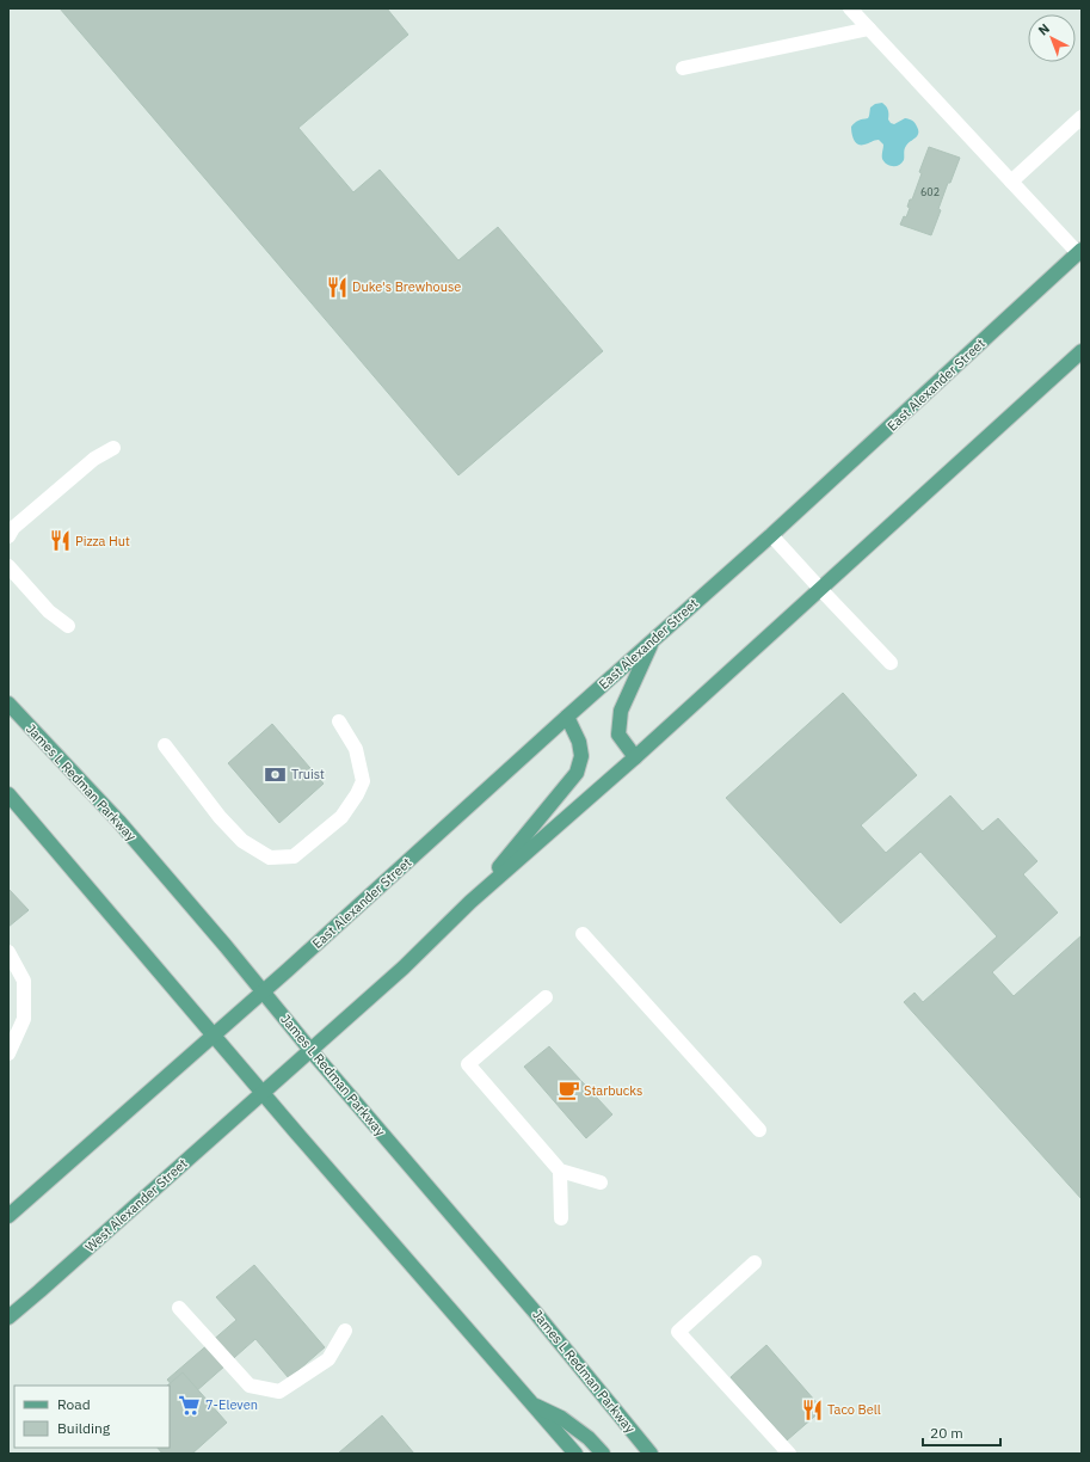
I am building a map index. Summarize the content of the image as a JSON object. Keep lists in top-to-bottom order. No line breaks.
{"streets":{"main road":["East Alexander Street","James L Redman Parkway","West Alexander Street"]},"crossings":[["East Alexander Street","James L Redman Parkway"]],"places":{"restaurant":["Duke's Brewhouse","Pizza Hut","Taco Bell"],"bank":["Truist"],"cafe":["Starbucks"],"supermarket":["7-Eleven"]},"house_numbers":["602"],"legend":["Road","Building"],"scale_bar":"20 m","north":"top left"}
